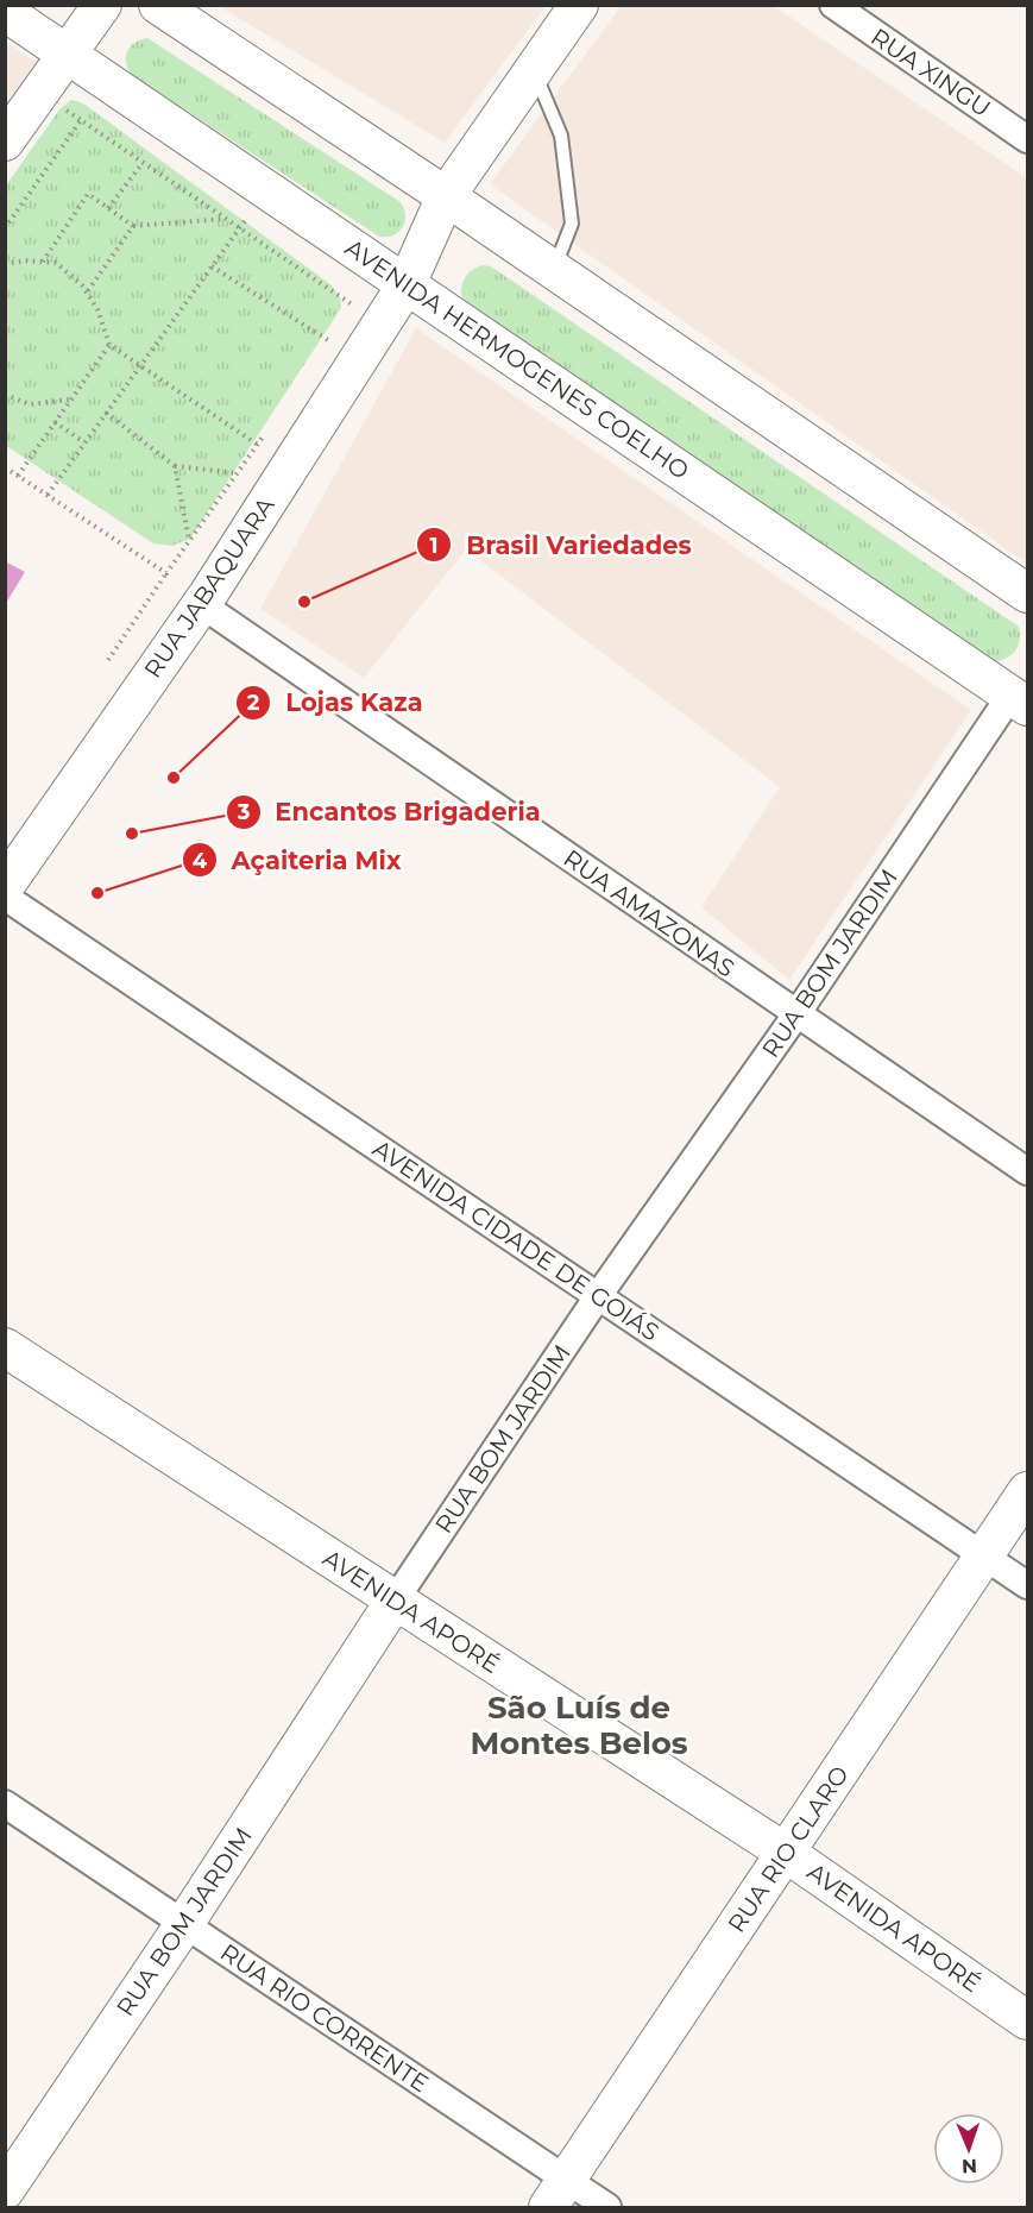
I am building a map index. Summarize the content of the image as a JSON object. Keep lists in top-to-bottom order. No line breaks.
{"streets":{"main road":["AVENIDA HERMOGENES COELHO","RUA JABAQUARA","RUA BOM JARDIM","AVENIDA APORÉ","RUA RIO CLARO"],"street":["RUA XINGU","RUA AMAZONAS","AVENIDA CIDADE DE GOIÁS","RUA RIO CORRENTE"]},"crossings":[["AVENIDA HERMOGENES COELHO","RUA JABAQUARA"],["AVENIDA HERMOGENES COELHO","RUA BOM JARDIM"],["RUA JABAQUARA","RUA AMAZONAS"],["RUA AMAZONAS","RUA BOM JARDIM"],["RUA BOM JARDIM","AVENIDA CIDADE DE GOIÁS"],["RUA BOM JARDIM","AVENIDA APORÉ"],["RUA BOM JARDIM","RUA RIO CORRENTE"],["AVENIDA CIDADE DE GOIÁS","RUA RIO CLARO"],["AVENIDA APORÉ","RUA RIO CLARO"],["RUA RIO CLARO","RUA RIO CORRENTE"]],"districts":["São Luís de Montes Belos"],"places":["Brasil Variedades","Lojas Kaza","Encantos Brigaderia","Açaiteria Mix"],"north":"bottom"}
